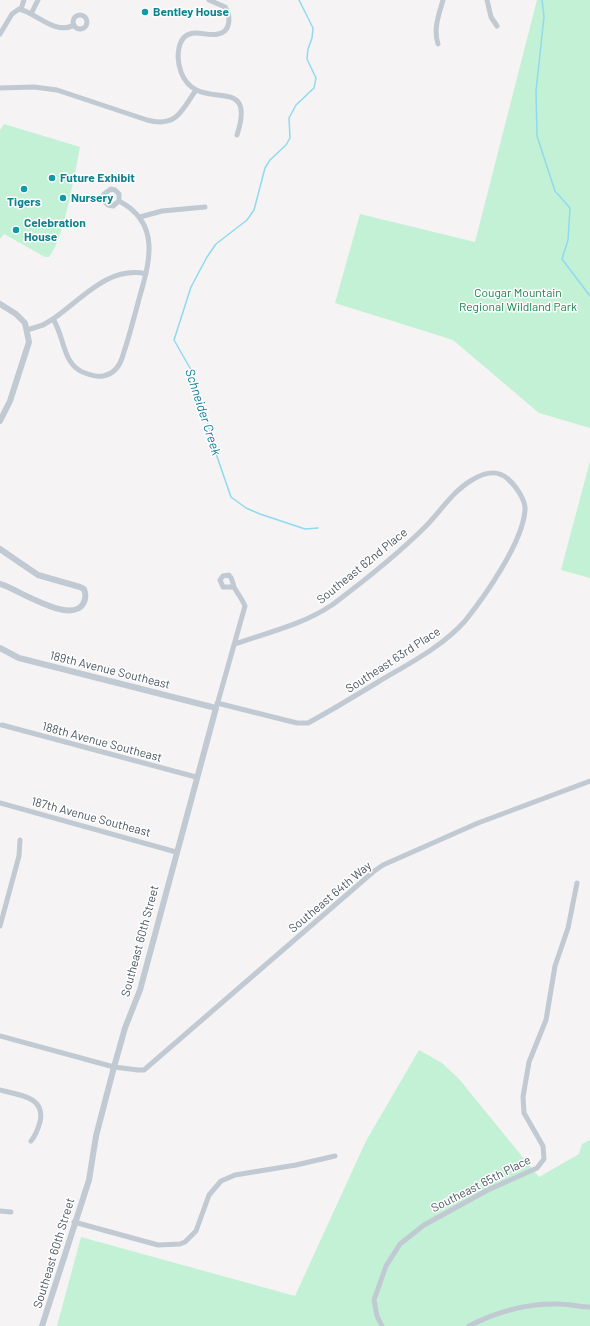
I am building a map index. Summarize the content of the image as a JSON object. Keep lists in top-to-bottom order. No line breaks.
{"streets":{"street":["Southeast 62nd Place","Southeast 63rd Place","189th Avenue Southeast","188th Avenue Southeast","187th Avenue Southeast","Southeast 64th Way","Southeast 60th Street","Southeast 65th Place"]},"crossings":[["Southeast 62nd Place","Southeast 63rd Place"],["Southeast 62nd Place","Southeast 60th Street"],["Southeast 63rd Place","189th Avenue Southeast"],["189th Avenue Southeast","Southeast 60th Street"],["188th Avenue Southeast","Southeast 60th Street"],["187th Avenue Southeast","Southeast 60th Street"],["Southeast 64th Way","Southeast 60th Street"]],"water":["Schneider Creek"],"parks":["Cougar Mountain Regional Wildland Park"],"places":["Bentley House","Future Exhibit","Tigers","Nursery","Celebration House"]}
